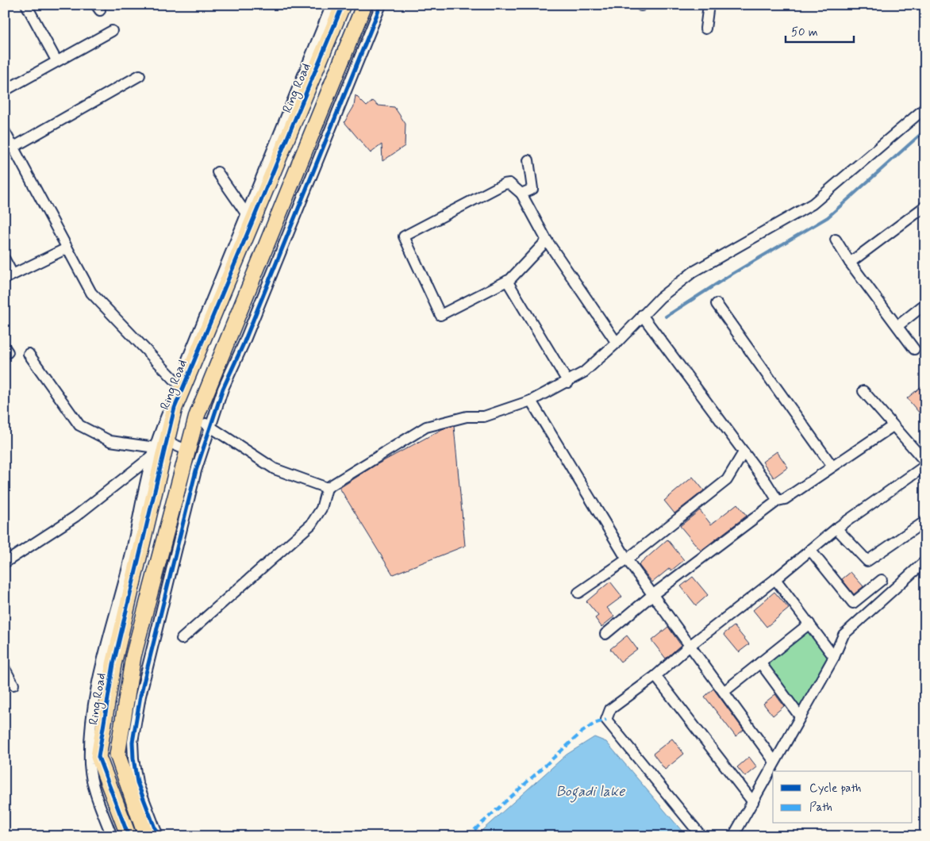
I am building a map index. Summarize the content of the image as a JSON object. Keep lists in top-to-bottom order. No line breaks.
{"streets":{"highway":["Ring Road"]},"water":["Bogadi lake"],"legend":["Cycle path","Path"],"scale_bar":"50 m"}
